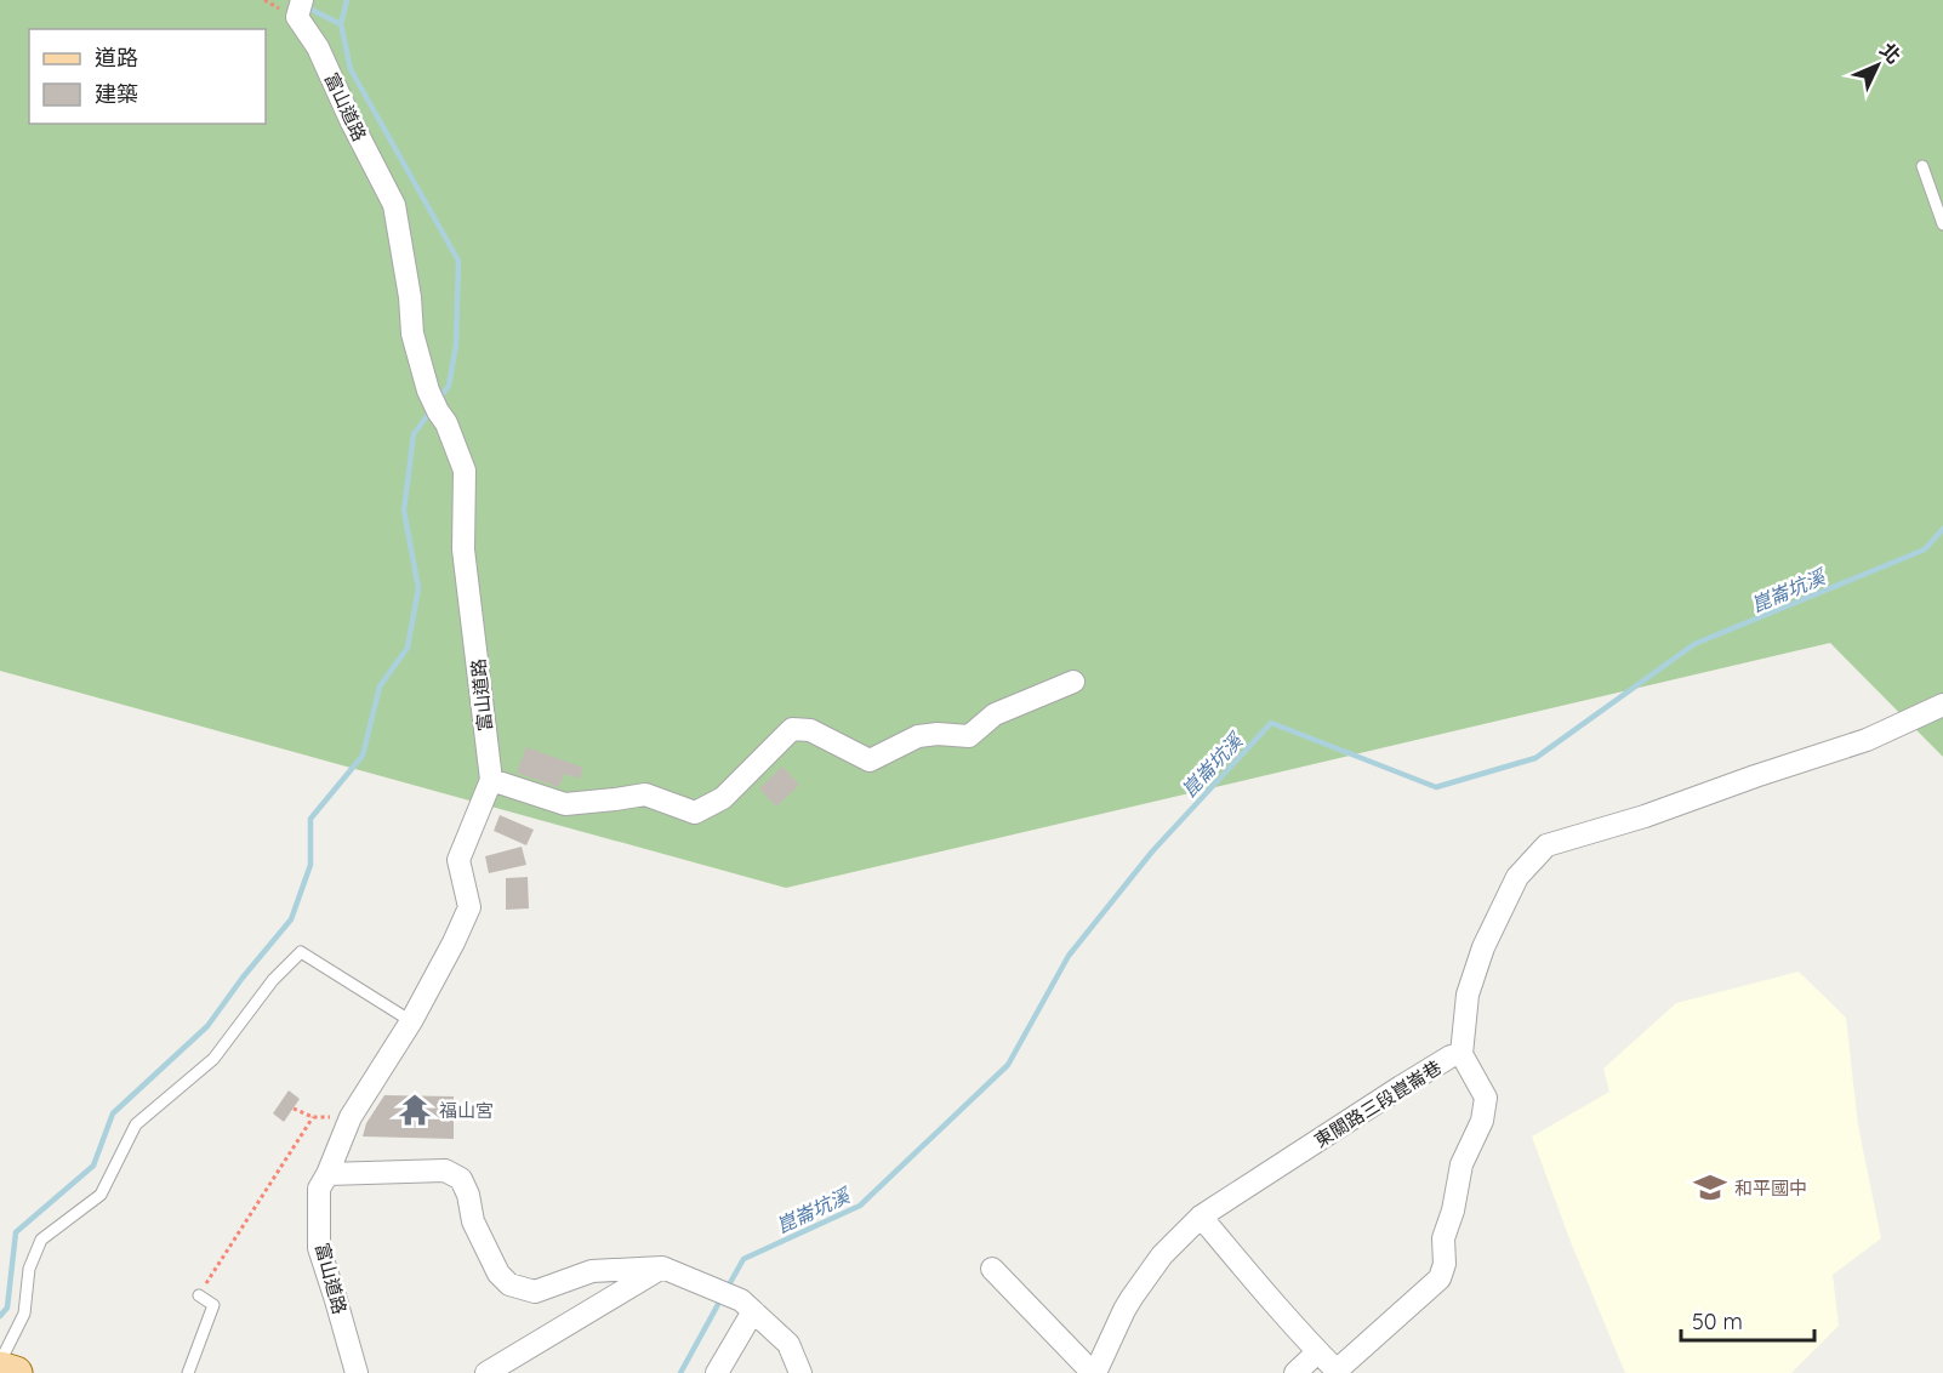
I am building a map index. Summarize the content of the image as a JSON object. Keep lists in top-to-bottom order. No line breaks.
{"streets":{"street":["富山道路","東關路三段崑崙巷"]},"water":["崑崙坑溪"],"places":{"temple":["福山宮"],"school or university":["和平國中"]},"legend":["道路","建築"],"scale_bar":"50 m","north":"top right"}
